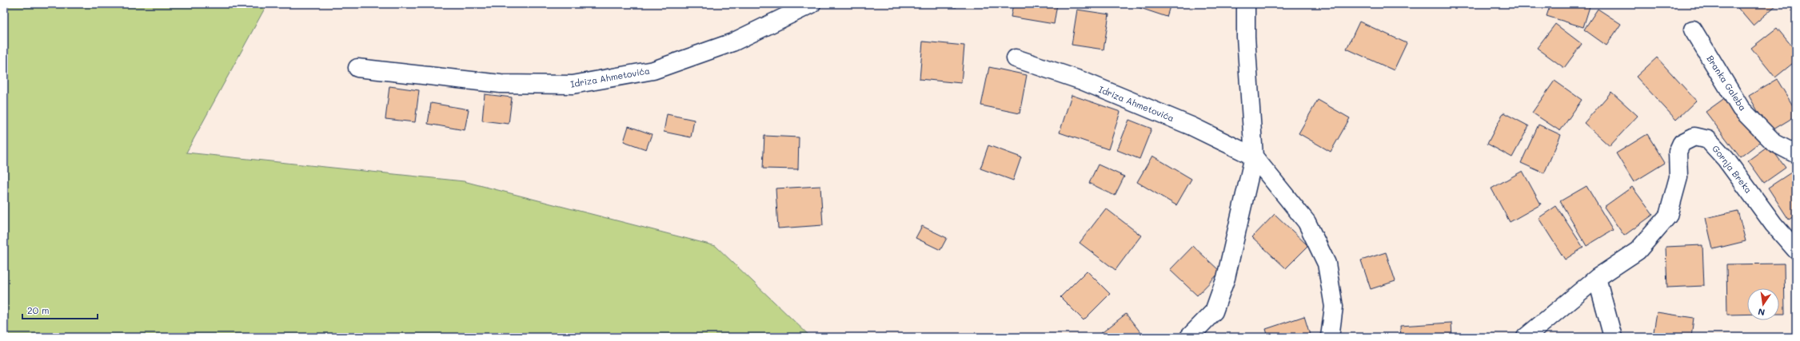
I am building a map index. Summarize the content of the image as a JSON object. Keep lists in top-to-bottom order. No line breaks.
{"streets":{"street":["Idriza Ahmetovića","Branka Galeba","Gornja Breka"]},"scale_bar":"20 m","north":"bottom"}
